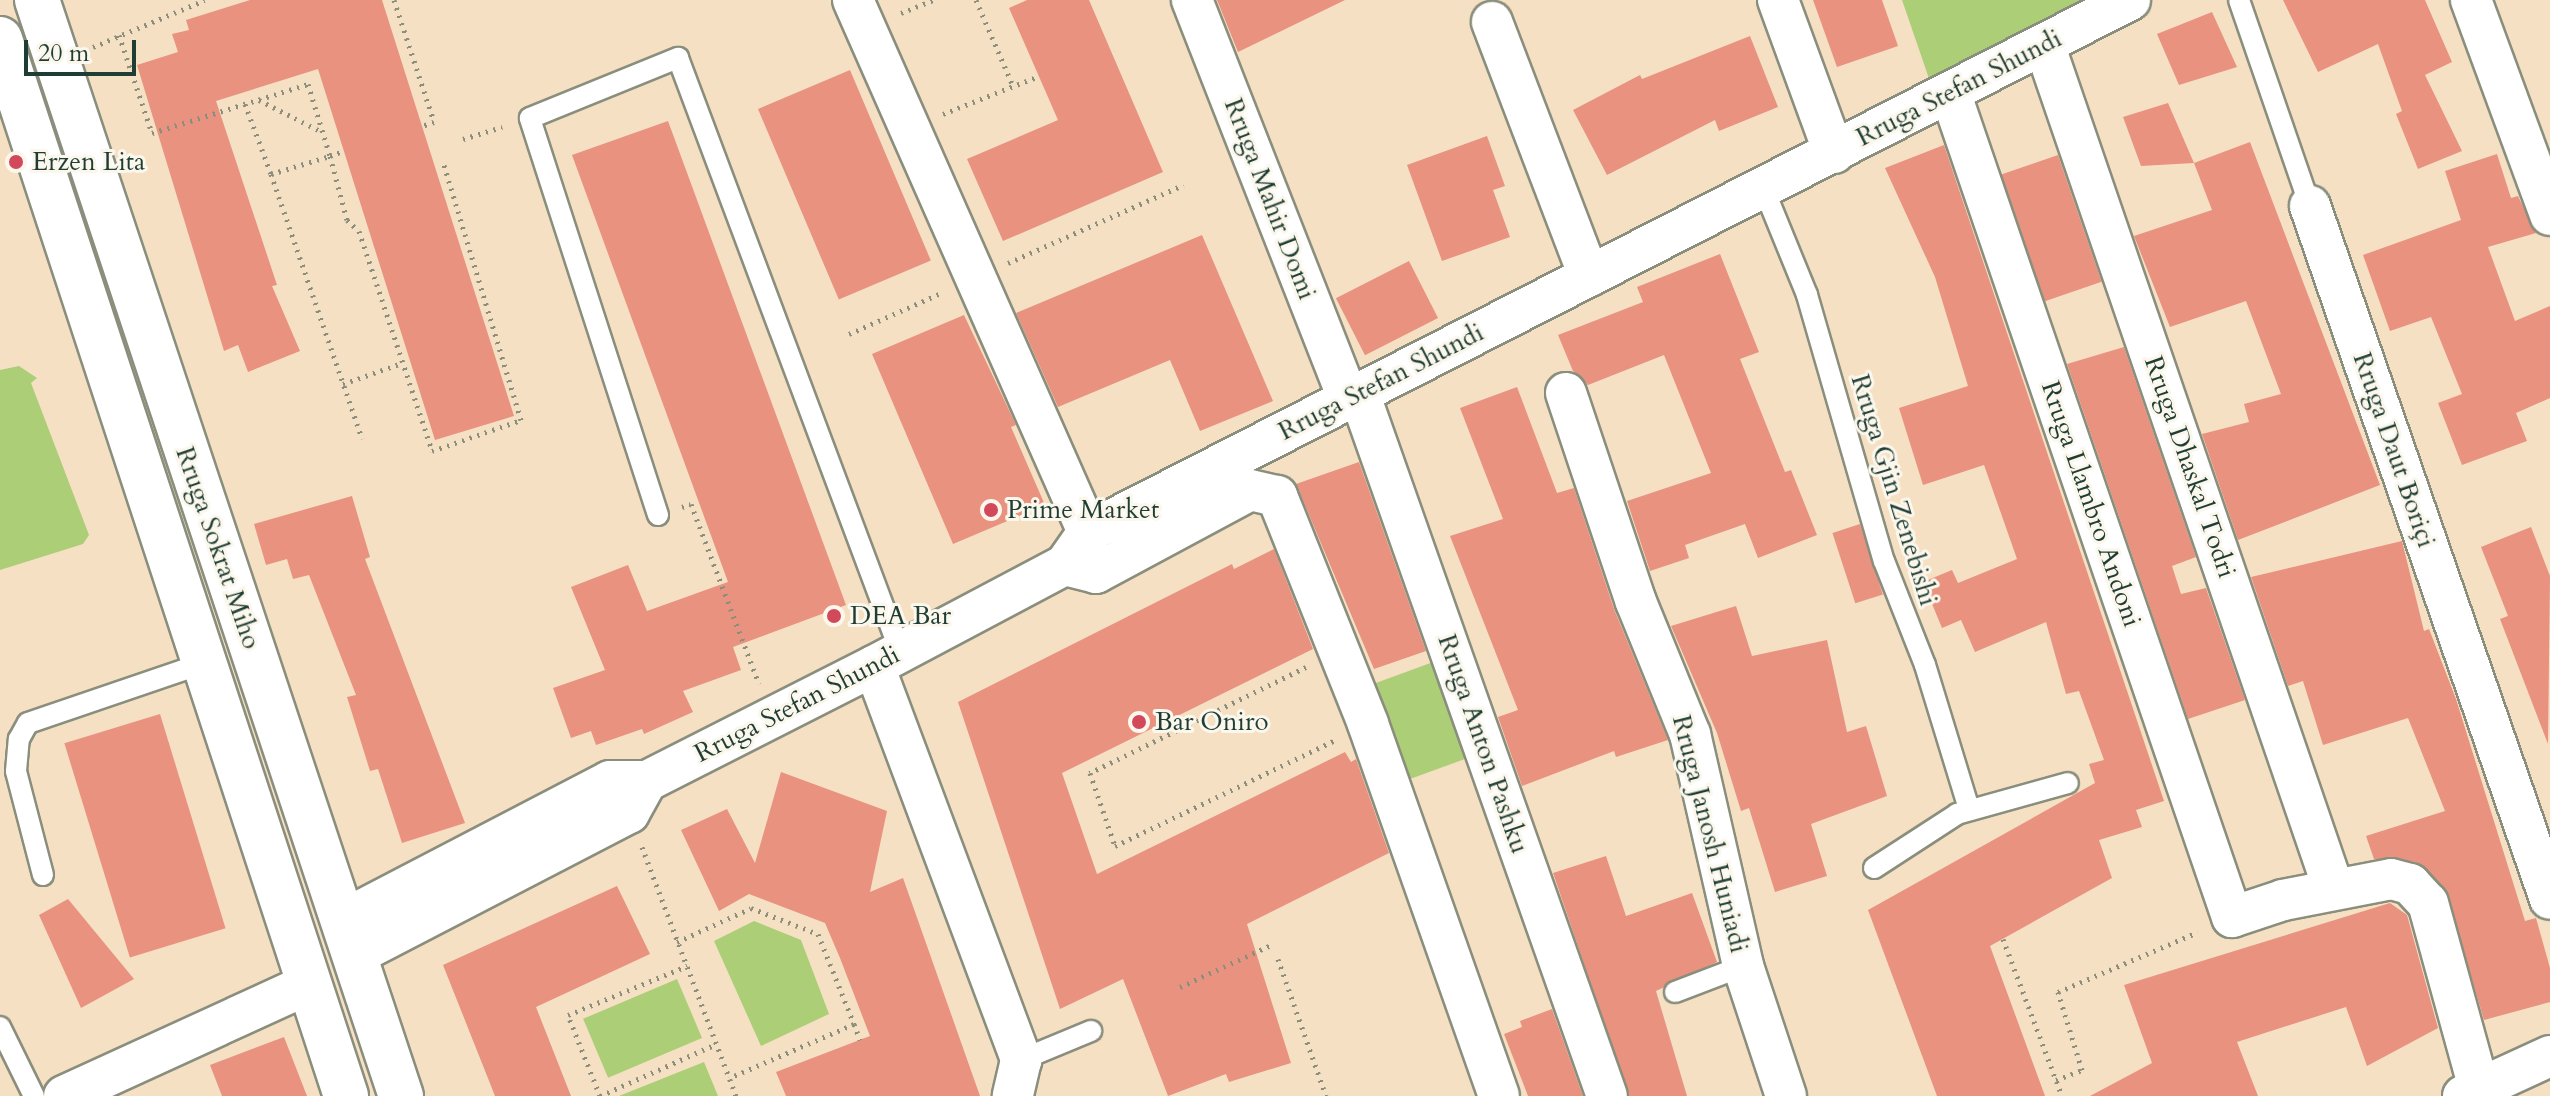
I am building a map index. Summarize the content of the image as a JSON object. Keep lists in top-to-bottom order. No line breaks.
{"streets":{"main road":["Rruga Sokrat Miho"],"street":["Rruga Stefan Shundi","Rruga Mahir Domi","Rruga Daut Boriçi","Rruga Dhaskal Todri","Rruga Llambro Andoni","Rruga Anton Pashku","Rruga Janosh Huniadi"],"lane":["Rruga Gjin Zenebishi"]},"crossings":[["Rruga Stefan Shundi","Rruga Mahir Domi"],["Rruga Stefan Shundi","Rruga Dhaskal Todri"],["Rruga Stefan Shundi","Rruga Gjin Zenebishi"],["Rruga Stefan Shundi","Rruga Llambro Andoni"],["Rruga Stefan Shundi","Rruga Sokrat Miho"],["Rruga Stefan Shundi","Rruga Anton Pashku"],["Rruga Mahir Domi","Rruga Anton Pashku"]],"places":["Erzen Lita","Prime Market","DEA Bar","Bar Oniro"],"scale_bar":"20 m"}
